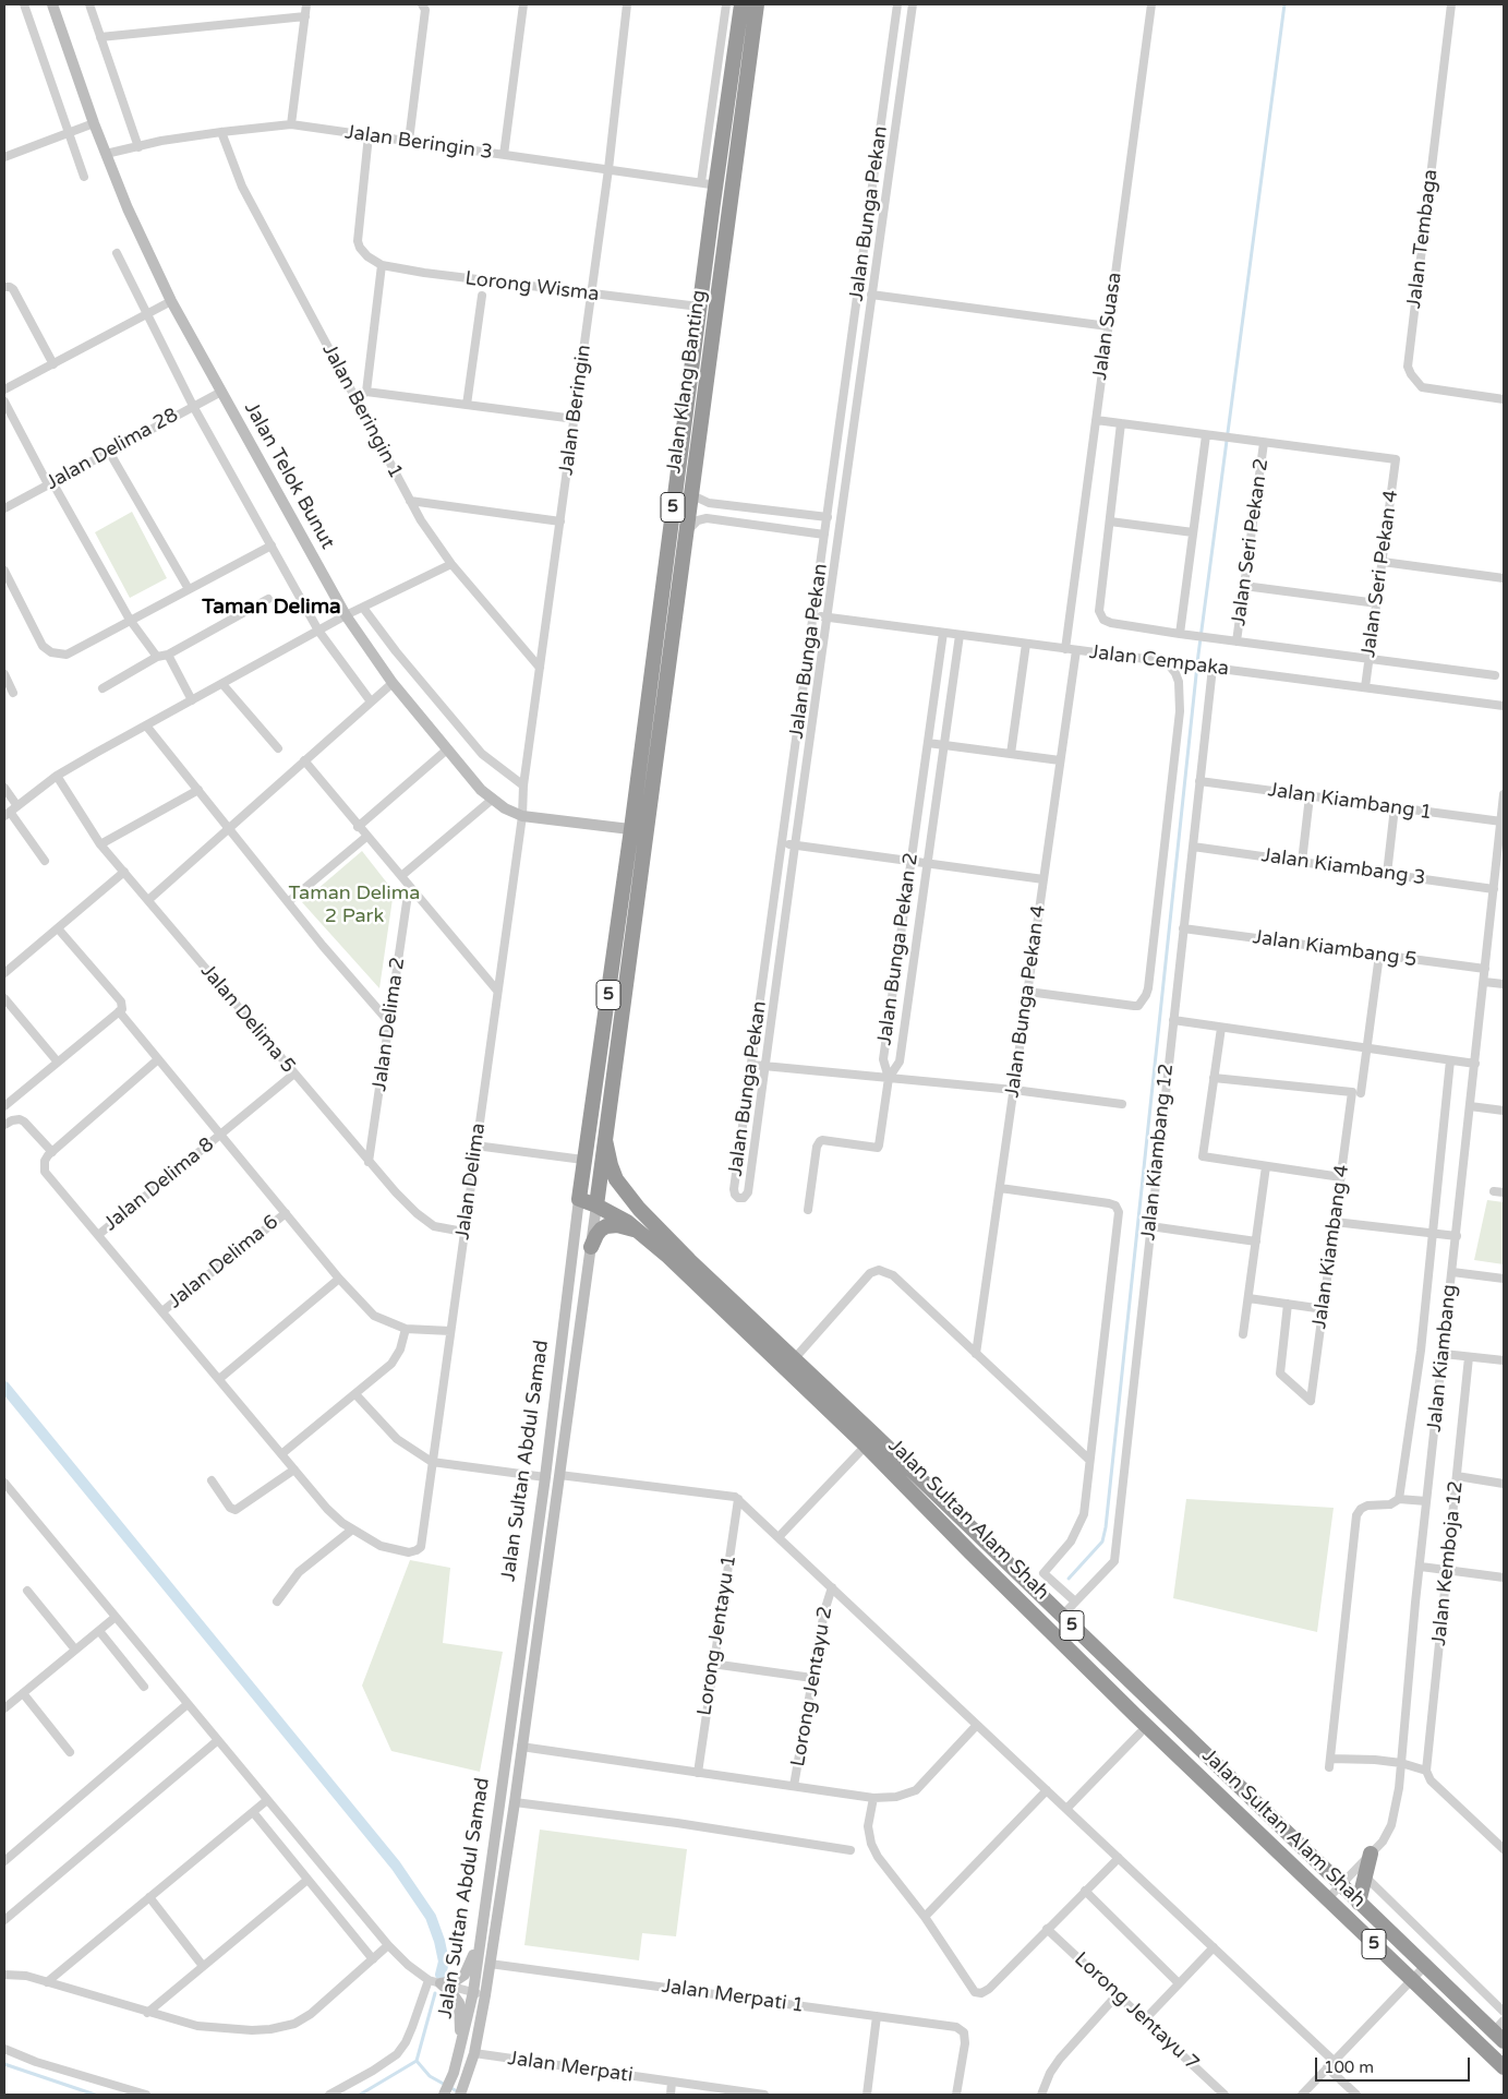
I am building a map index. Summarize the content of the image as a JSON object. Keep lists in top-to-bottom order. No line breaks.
{"streets":{"highway":["Jalan Klang Banting","5","Jalan Sultan Abdul Samad","Jalan Sultan Alam Shah"],"main road":["Jalan Telok Bunut"],"street":["Jalan Beringin 3","Jalan Bunga Pekan","Jalan Tembaga","Lorong Wisma","Jalan Suasa","Jalan Beringin","Jalan Beringin 1","Jalan Delima 28","Jalan Seri Pekan 2","Jalan Seri Pekan 4","Jalan Cempaka","Jalan Kiambang 1","Jalan Kiambang 3","Jalan Bunga Pekan 2","Jalan Kiambang 5","Jalan Bunga Pekan 4","Jalan Delima 5","Jalan Delima 2","Jalan Kiambang 12","Jalan Delima","Jalan Delima 8","Jalan Kiambang 4","Jalan Delima 6","Jalan Kiambang","Jalan Kemboja 12","Lorong Jentayu 1","Lorong Jentayu 2","Jalan Merpati 1","Lorong Jentayu 7","Jalan Merpati"]},"crossings":[["Jalan Beringin 3","Lorong Wisma"],["Jalan Beringin 3","Jalan Klang Banting"],["Jalan Beringin 3","Jalan Beringin"],["Jalan Beringin 3","Jalan Beringin 1"],["Jalan Beringin 3","Jalan Telok Bunut"],["Jalan Bunga Pekan","Jalan Cempaka"],["Lorong Wisma","Jalan Klang Banting"],["Lorong Wisma","Jalan Beringin"],["Jalan Suasa","Jalan Cempaka"],["Jalan Klang Banting","Jalan Telok Bunut"],["Jalan Klang Banting","Jalan Sultan Abdul Samad"],["Jalan Beringin","Jalan Beringin 1"],["Jalan Beringin","Jalan Telok Bunut"],["Jalan Beringin","Jalan Delima"],["Jalan Delima 28","Jalan Telok Bunut"],["Jalan Telok Bunut","Jalan Delima"],["Jalan Telok Bunut","Jalan Sultan Abdul Samad"],["5","Jalan Sultan Abdul Samad"],["5","Jalan Sultan Alam Shah"],["Jalan Seri Pekan 2","Jalan Seri Pekan 4"],["Jalan Seri Pekan 4","Jalan Cempaka"],["Jalan Cempaka","Jalan Bunga Pekan 2"],["Jalan Cempaka","Jalan Bunga Pekan 4"],["Jalan Cempaka","Jalan Kiambang 12"],["Jalan Kiambang 1","Jalan Kiambang 12"],["Jalan Kiambang 1","Jalan Kiambang"],["Jalan Kiambang 3","Jalan Kiambang 12"],["Jalan Kiambang 3","Jalan Kiambang"],["Jalan Kiambang 5","Jalan Kiambang 12"],["Jalan Kiambang 5","Jalan Kiambang 4"],["Jalan Kiambang 5","Jalan Kiambang"],["Jalan Delima 5","Jalan Delima 2"],["Jalan Delima 5","Jalan Delima"],["Jalan Delima 5","Jalan Delima 8"],["Jalan Kiambang 12","Jalan Sultan Alam Shah"],["Jalan Kiambang","Jalan Sultan Alam Shah"],["Jalan Sultan Abdul Samad","Jalan Sultan Alam Shah"],["Jalan Sultan Abdul Samad","Jalan Merpati 1"],["Jalan Sultan Abdul Samad","Jalan Merpati"]],"districts":["Taman Delima"],"parks":["Taman Delima 2 Park"],"scale_bar":"100 m"}
